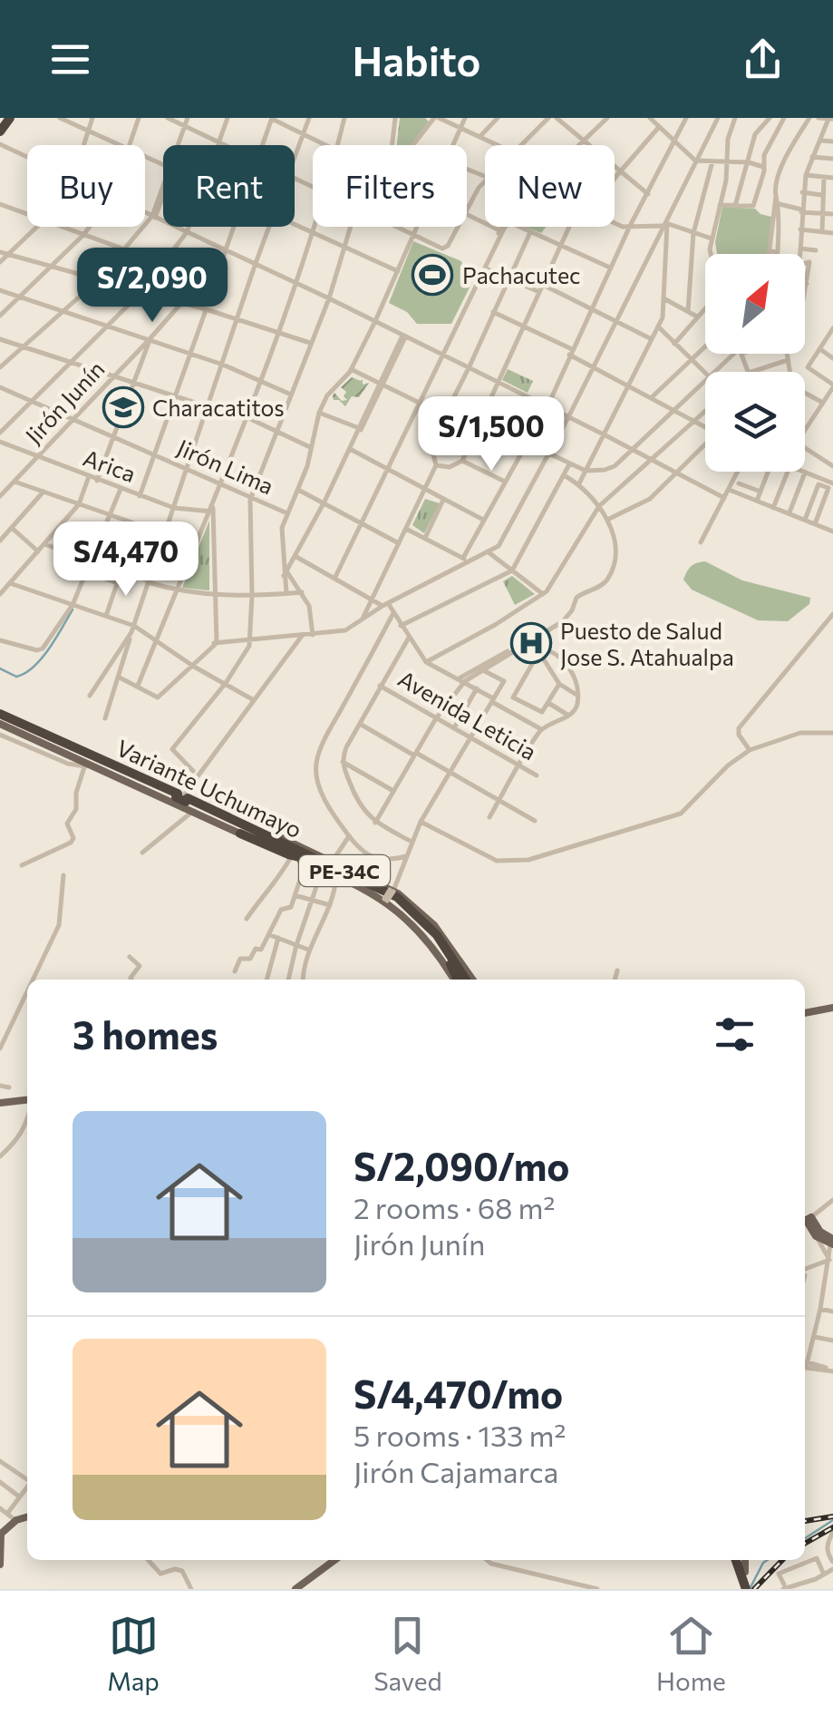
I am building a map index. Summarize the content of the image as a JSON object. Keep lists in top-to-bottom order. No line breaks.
{"streets":{"highway":["Variante Uchumayo","PE-34C"],"street":["Jirón Junín","Arica","Jirón Lima","Avenida Leticia"]},"crossings":[["Jirón Junín","Arica"],["Jirón Junín","Jirón Lima"]],"places":{"sports":["Pachacutec"],"school or university":["Characatitos"],"hospital":["Puesto de Salud Jose S. Atahualpa"]},"north":"top right","page":{"header":"Habito","chip":["Buy","Rent","Filters","New"],"price":["S/2,090","S/1,500","S/4,470"],"heading":"3 homes","list":[{"name":"S/2,090/mo","note":"2 rooms · 68 m² · Jirón Junín"},{"name":"S/4,470/mo","note":"5 rooms · 133 m² · Jirón Cajamarca"}],"tabs":["Map","Saved","Home"]}}
